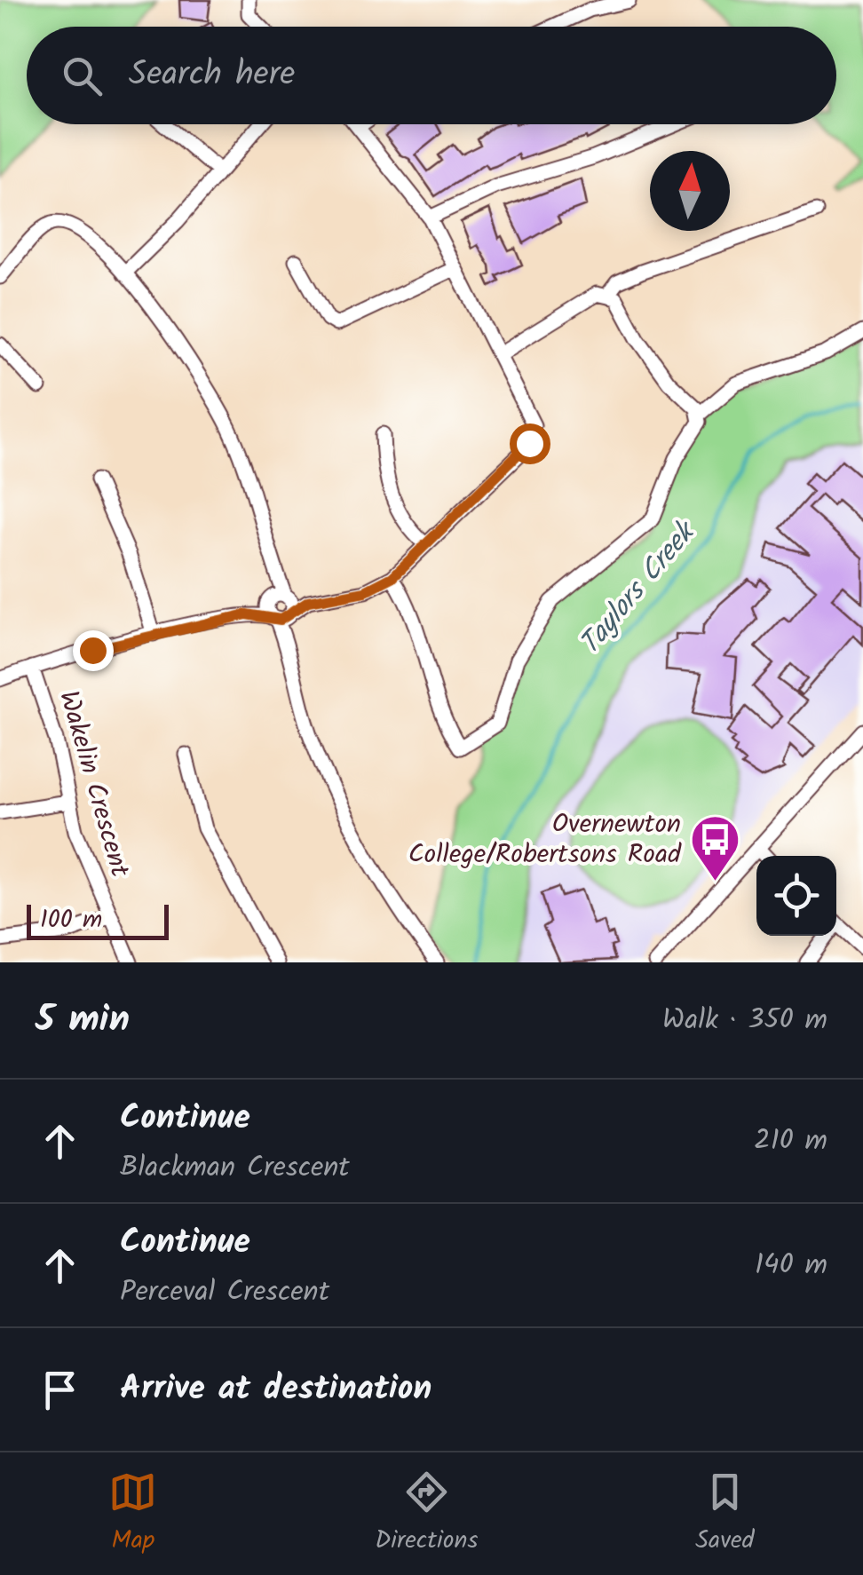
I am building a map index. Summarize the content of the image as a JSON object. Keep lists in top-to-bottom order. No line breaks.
{"streets":{"street":["Wakelin Crescent"]},"water":["Taylors Creek"],"places":{"bus stop":["Overnewton College/Robertsons Road"]},"scale_bar":"100 m","north":"top","page":{"search":"Search here","scale":"100 m","heading":["5 min","Walk · 350 m"],"list":[["Continue","Blackman Crescent","210 m"],["Continue","Perceval Crescent","140 m"],"Arrive at destination"],"nav":["Map","Directions","Saved"]}}
